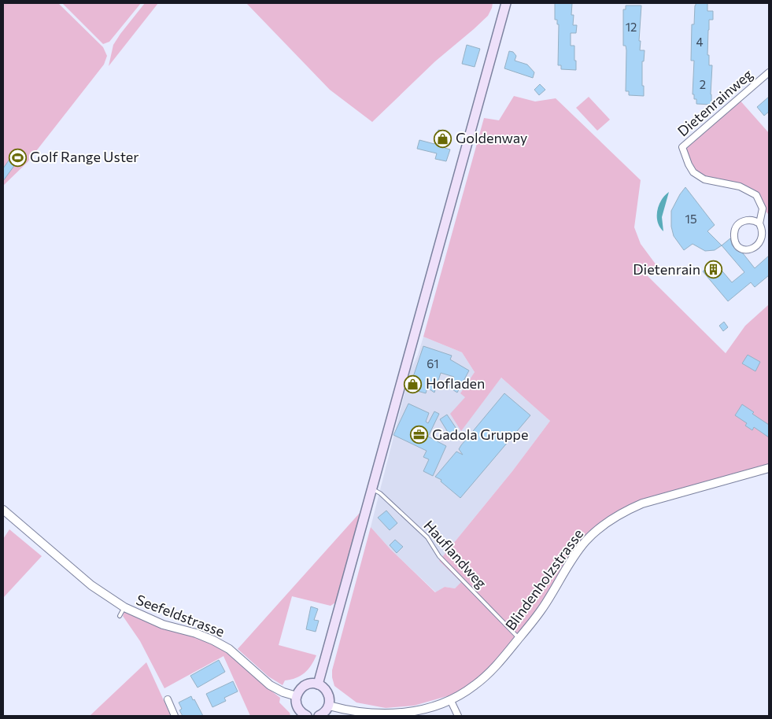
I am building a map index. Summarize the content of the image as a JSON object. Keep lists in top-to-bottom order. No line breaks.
{"streets":{"street":["Dietenrainweg","Blindenholzstrasse","Seefeldstrasse"],"lane":["Hauflandweg"]},"crossings":[["Hauflandweg","Blindenholzstrasse"]],"places":{"shop":["Goldenway","Hofladen"],"sports":["Golf Range Uster"],"building":["Dietenrain"],"office":["Gadola Gruppe"]},"house_numbers":["12","4","2","15","61"]}
